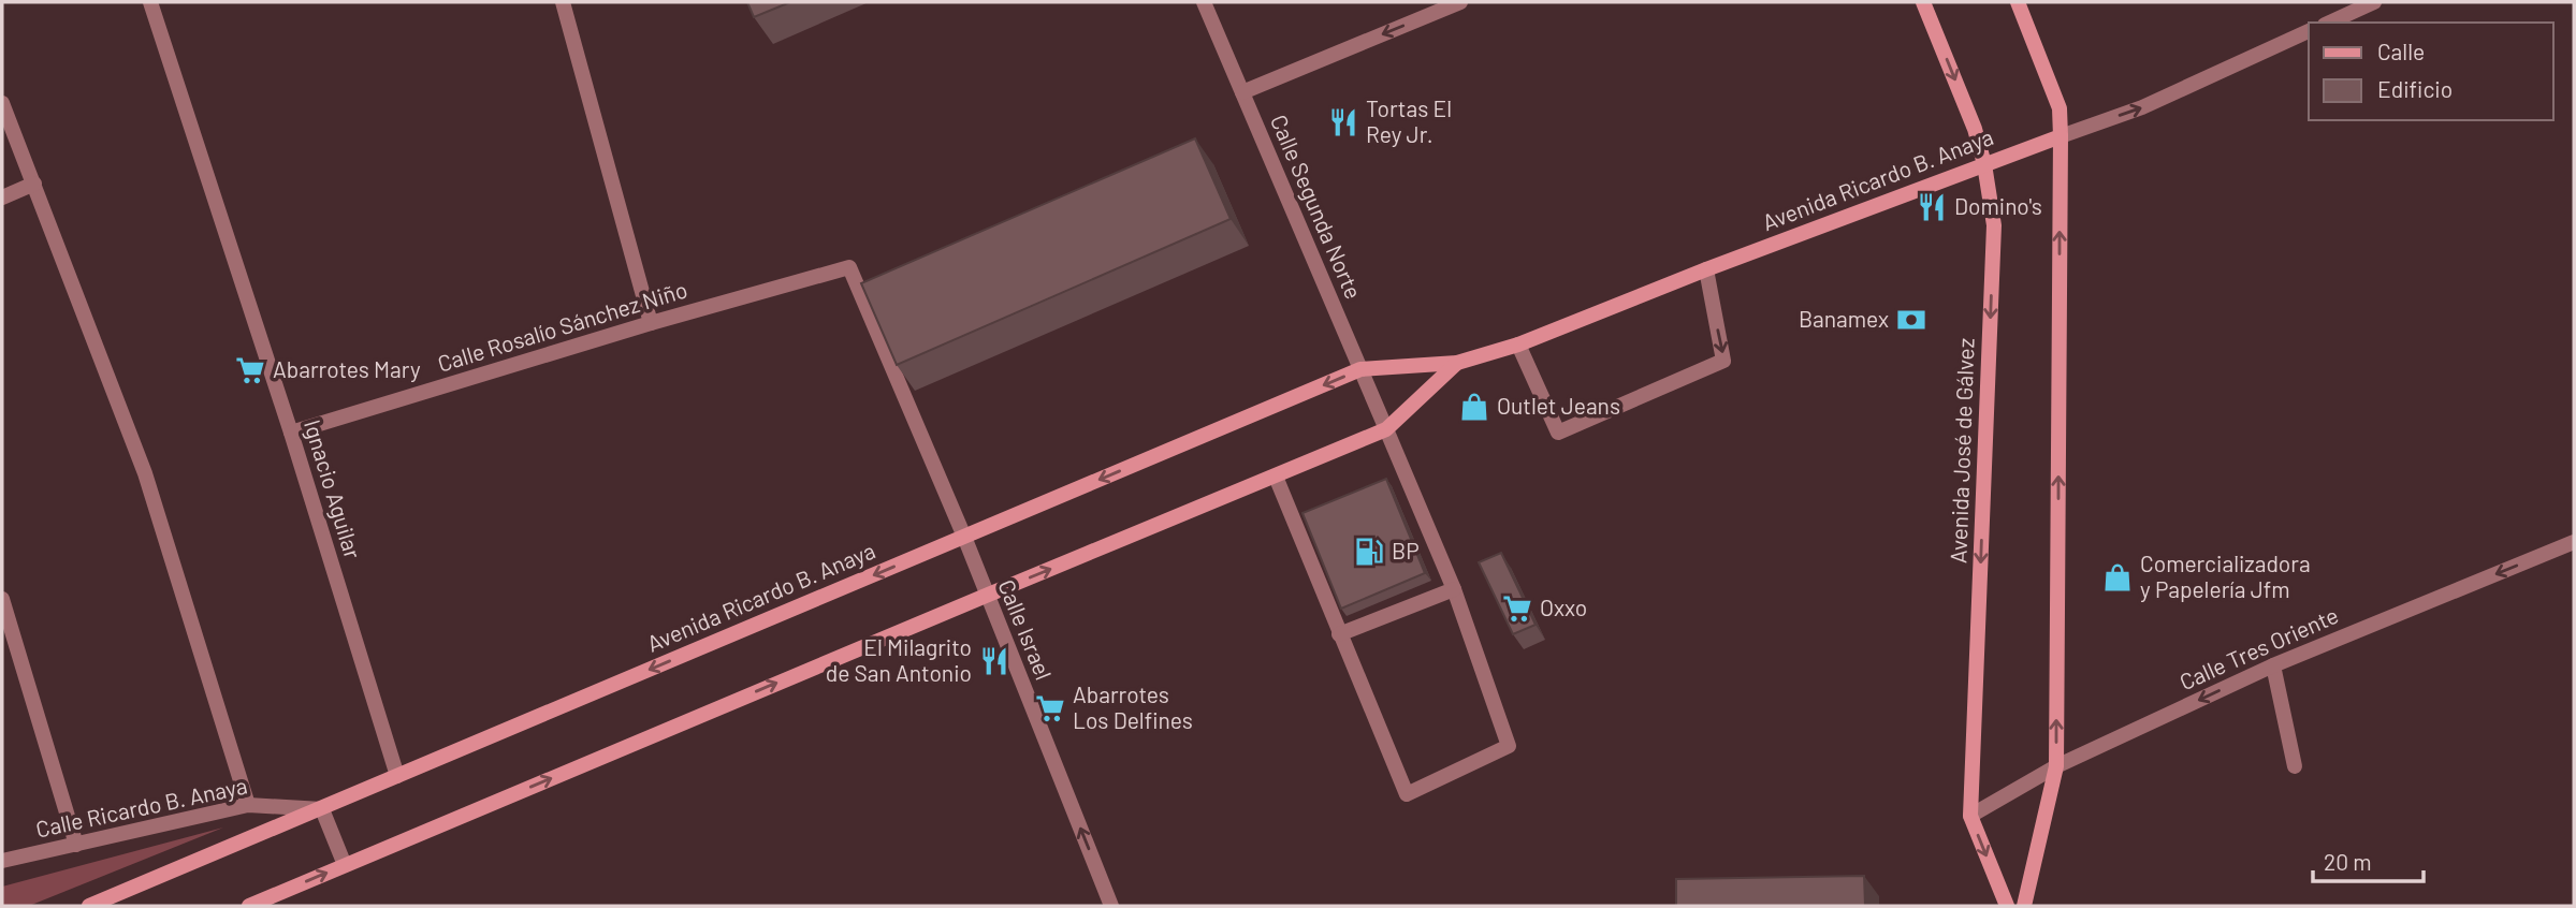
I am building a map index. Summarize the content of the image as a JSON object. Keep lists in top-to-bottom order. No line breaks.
{"streets":{"main road":["Avenida Ricardo B. Anaya","Avenida José de Gálvez"],"street":["Calle Segunda Norte","Calle Rosalío Sánchez Niño","Ignacio Aguilar","Calle Israel","Calle Tres Oriente","Calle Ricardo B. Anaya"]},"crossings":[["Avenida Ricardo B. Anaya","Calle Segunda Norte"],["Avenida Ricardo B. Anaya","Avenida José de Gálvez"],["Avenida Ricardo B. Anaya","Ignacio Aguilar"],["Avenida Ricardo B. Anaya","Calle Israel"],["Avenida Ricardo B. Anaya","Calle Ricardo B. Anaya"],["Calle Rosalío Sánchez Niño","Ignacio Aguilar"],["Calle Rosalío Sánchez Niño","Calle Israel"],["Avenida José de Gálvez","Calle Tres Oriente"]],"one_way":["Calle Israel","Calle Tres Oriente"],"places":{"restaurant":["Tortas El Rey Jr.","Domino's","El Milagrito de San Antonio"],"bank":["Banamex"],"supermarket":["Abarrotes Mary","Oxxo","Abarrotes Los Delfines"],"shop":["Outlet Jeans","Comercializadora y Papelería Jfm"],"fuel station":["BP"]},"legend":["Calle","Edificio"],"scale_bar":"20 m"}
